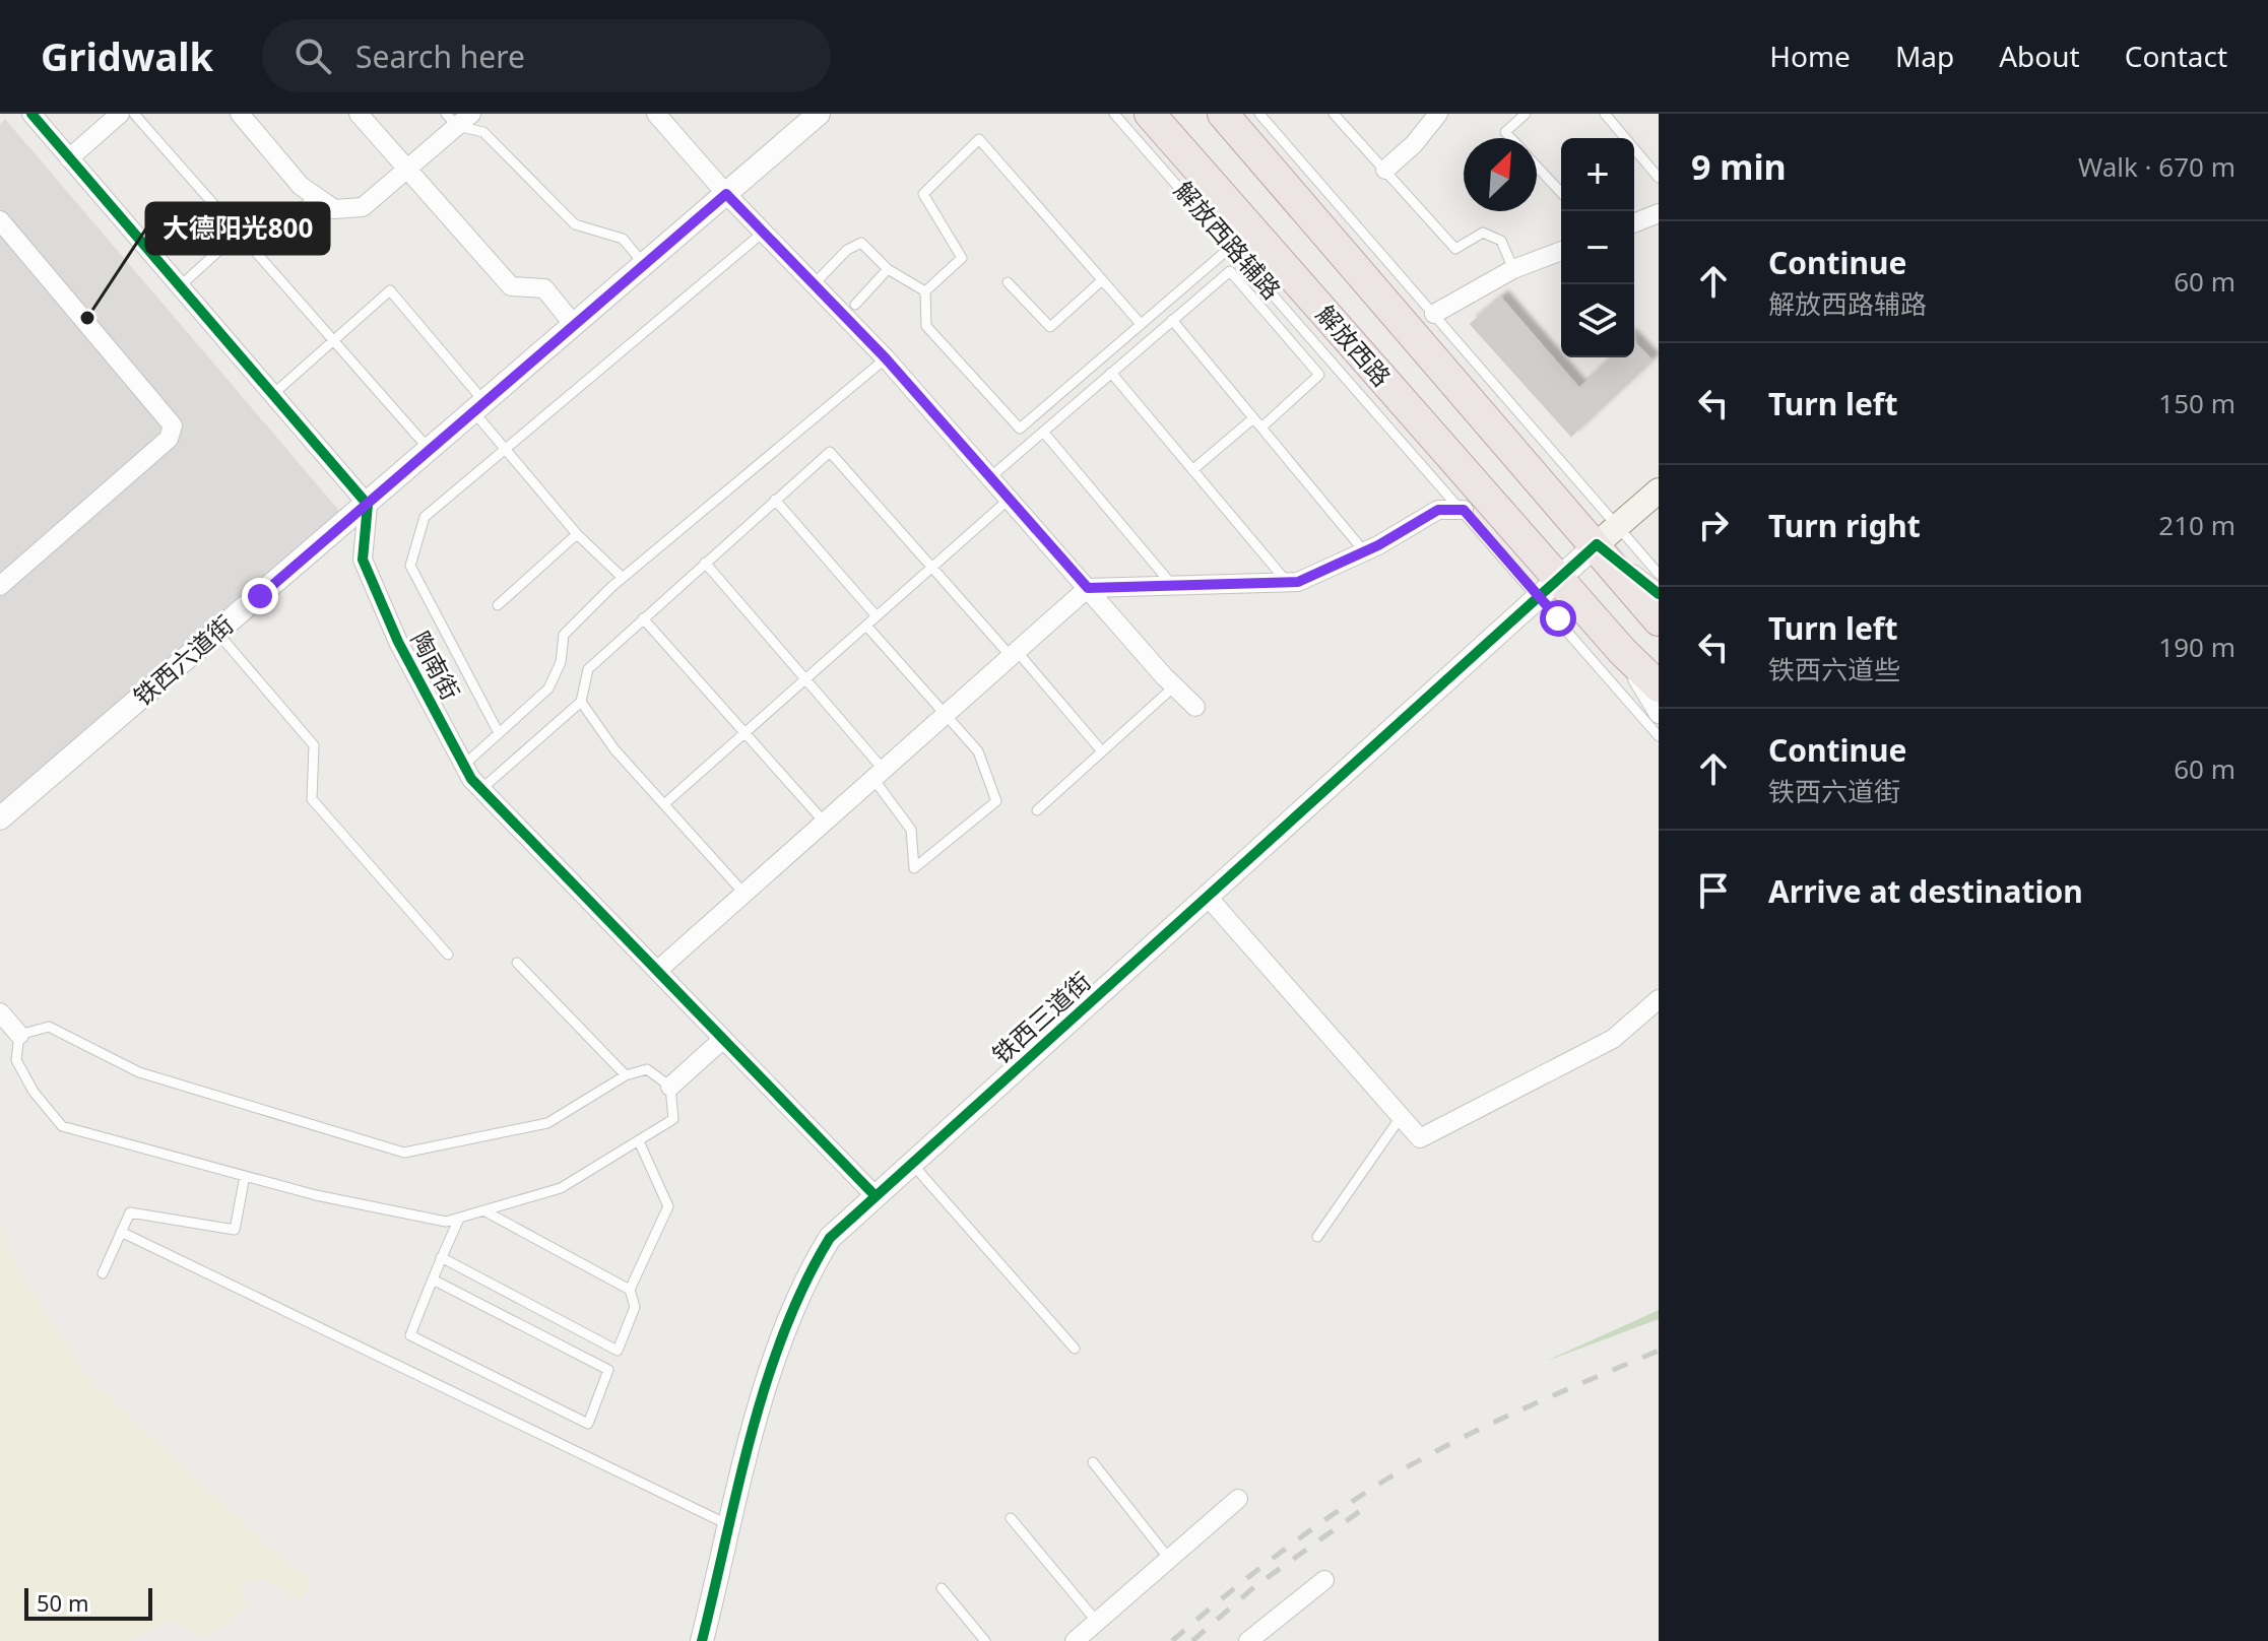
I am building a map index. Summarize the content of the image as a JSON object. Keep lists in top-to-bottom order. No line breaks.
{"streets":{"highway":["解放西路"],"main road":["铁西三道街"],"street":["铁西六道街","陶南街"],"lane":["解放西路辅路"]},"crossings":[["解放西路辅路","解放西路"],["解放西路辅路","铁西三道街"],["解放西路","铁西三道街"],["铁西六道街","陶南街"],["陶南街","铁西三道街"]],"places":["大德阳光800"],"scale_bar":"50 m","north":"top right","page":{"header":"Gridwalk","search":"Search here","nav":["Home","Map","About","Contact"],"heading":["9 min","Walk · 670 m"],"map_buttons":["+","−"],"list":[["Continue","解放西路辅路","60 m"],["Turn left","150 m"],["Turn right","210 m"],["Turn left","铁西六道些","190 m"],["Continue","铁西六道街","60 m"],"Arrive at destination"],"scale":"50 m"}}
